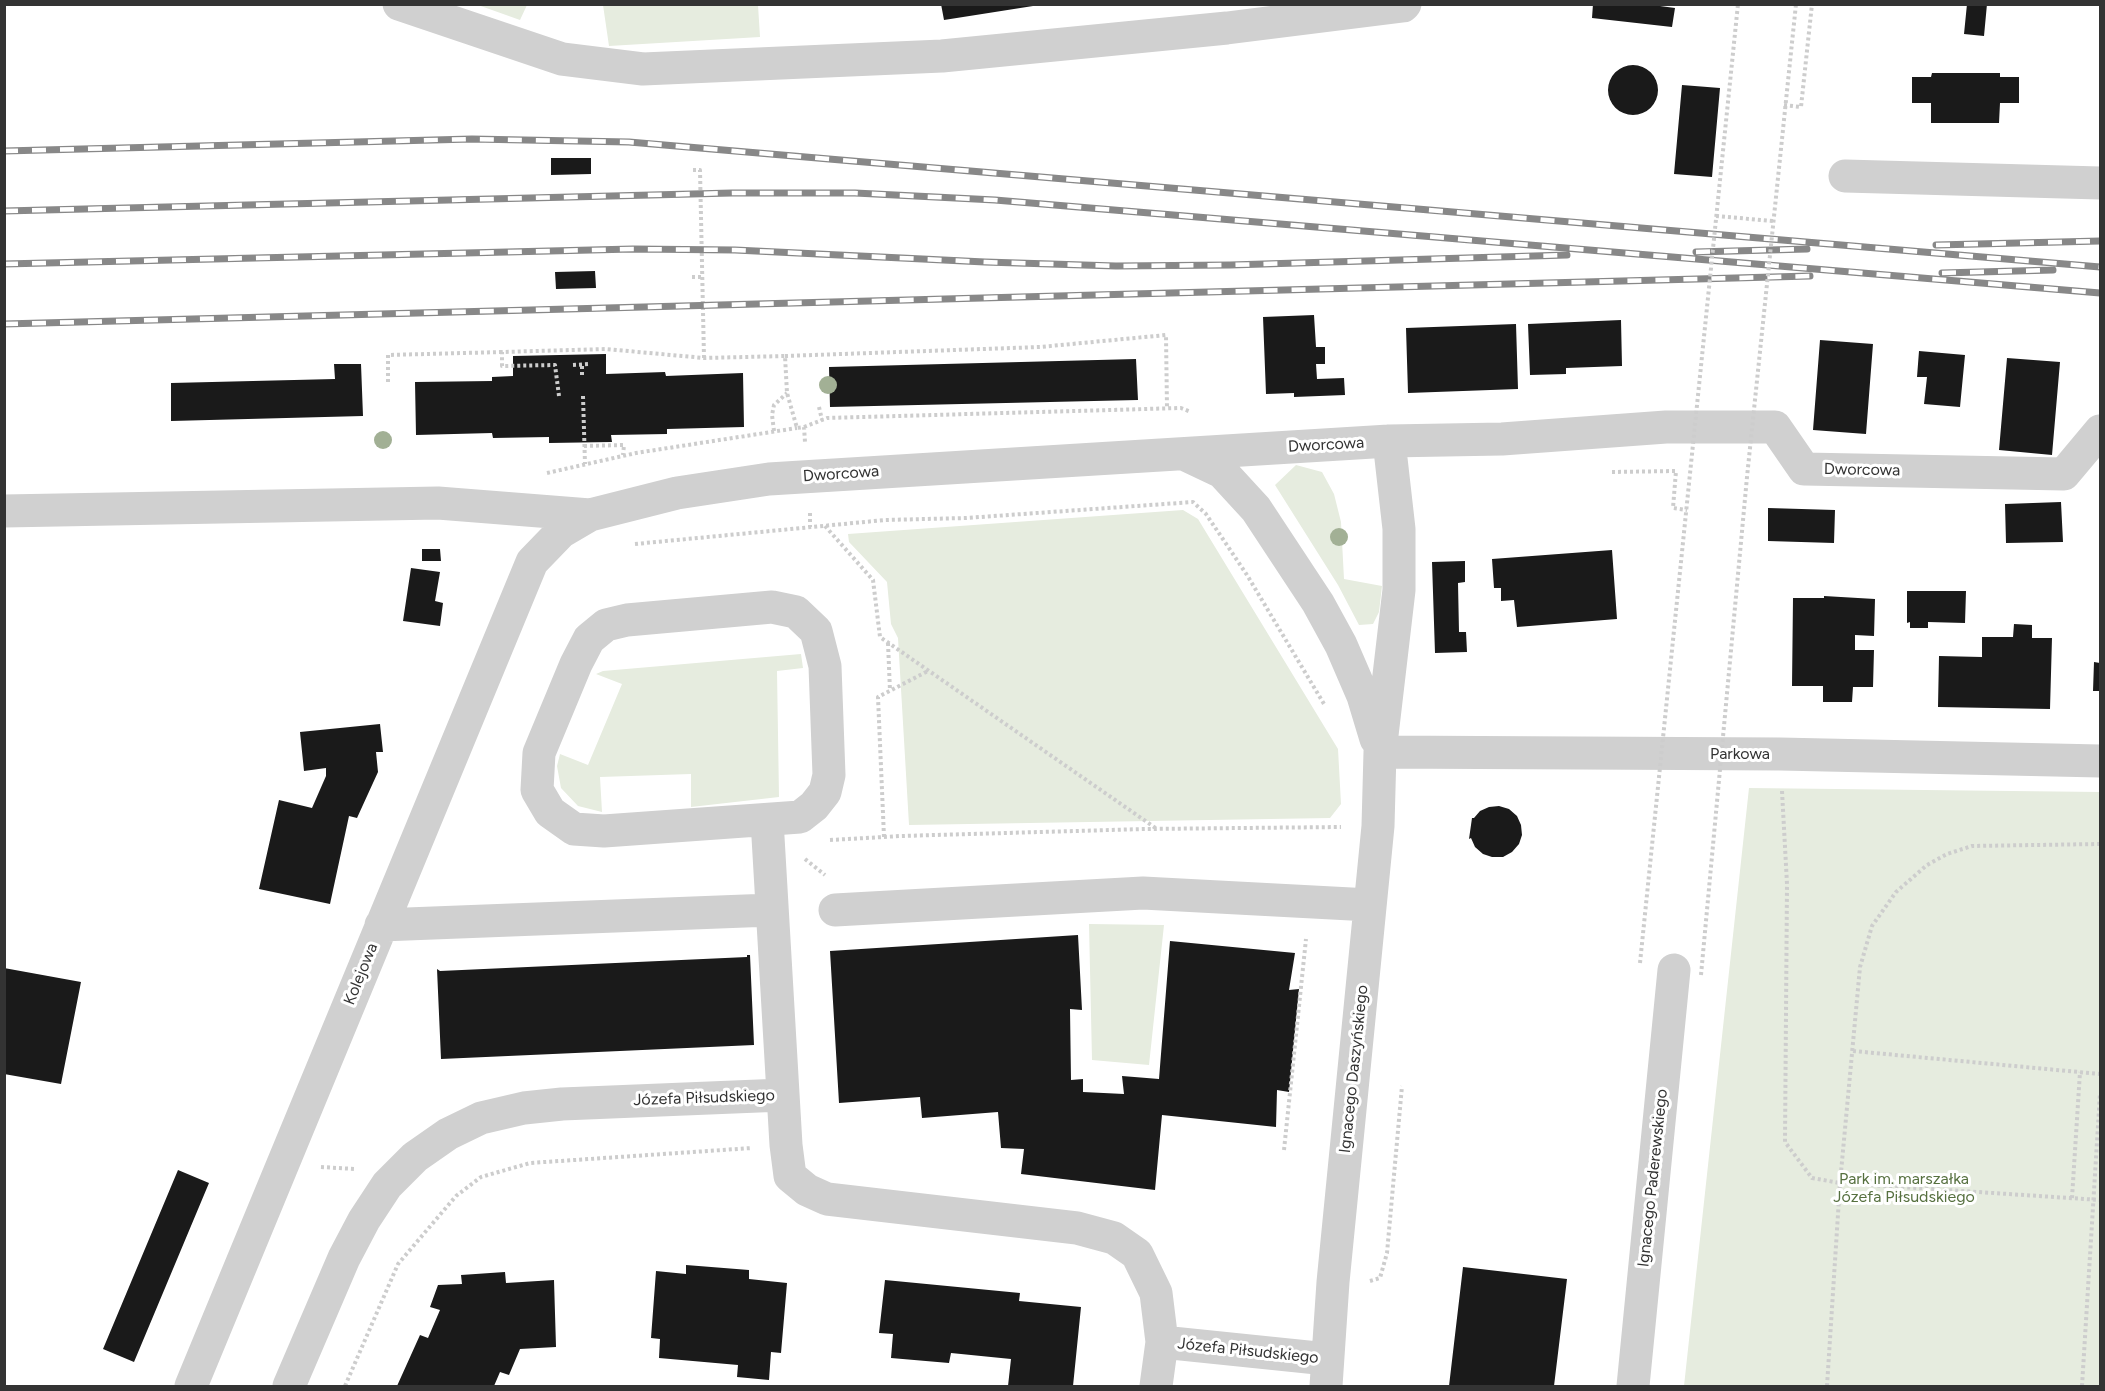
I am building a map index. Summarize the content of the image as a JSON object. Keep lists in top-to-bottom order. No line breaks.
{"streets":{"street":["Dworcowa","Parkowa","Kolejowa","Ignacego Daszyńskiego","Józefa Piłsudskiego","Ignacego Paderewskiego"]},"crossings":[["Dworcowa","Kolejowa"],["Dworcowa","Ignacego Daszyńskiego"],["Parkowa","Ignacego Daszyńskiego"],["Ignacego Daszyńskiego","Józefa Piłsudskiego"]],"parks":["Park im. marszałka Józefa Piłsudskiego"]}
